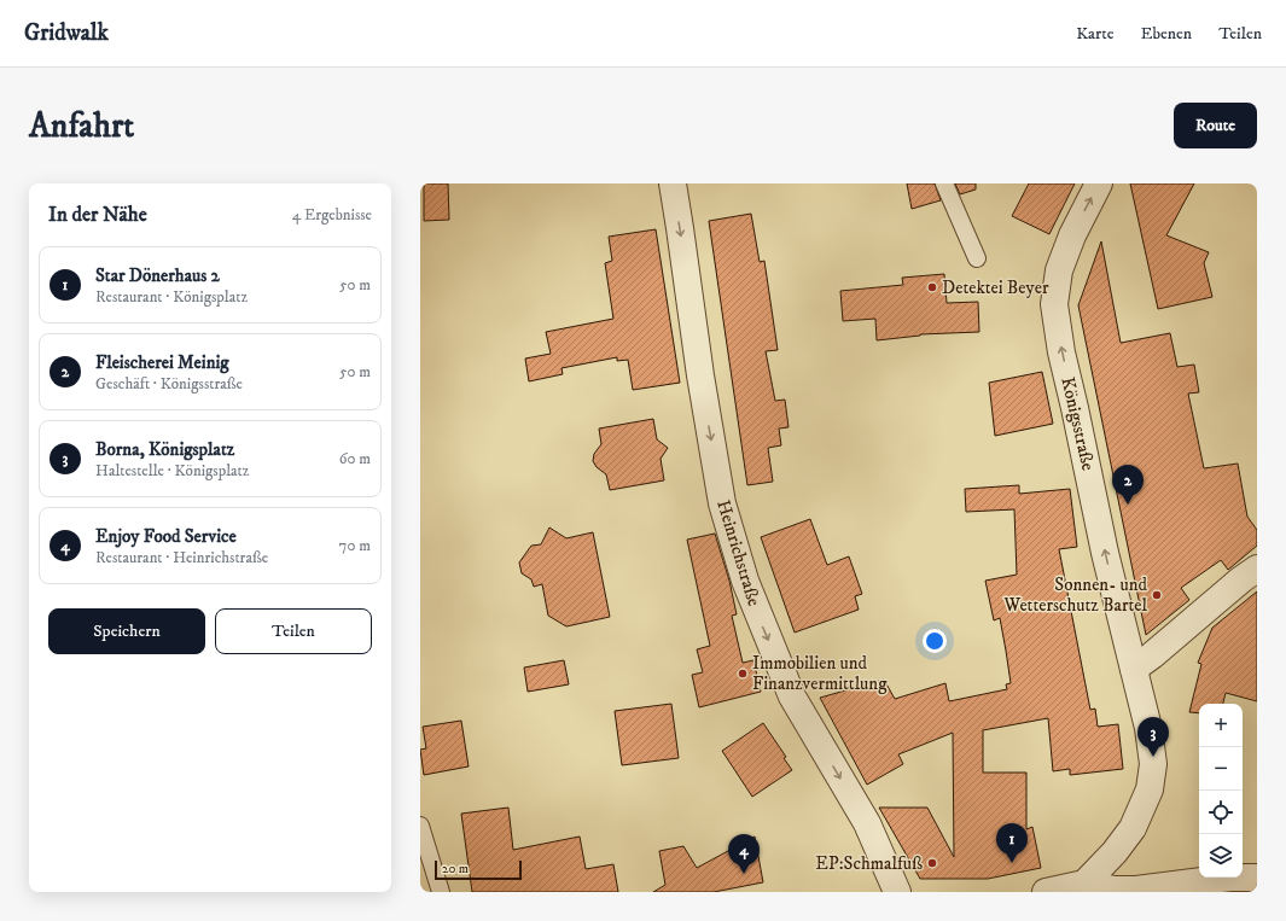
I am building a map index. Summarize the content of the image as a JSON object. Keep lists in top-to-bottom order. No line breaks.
{"streets":{"street":["Königsstraße","Heinrichstraße"]},"one_way":["Königsstraße","Heinrichstraße"],"places":["Detektei Beyer","Sonnen- und Wetterschutz Bartel","Immobilien und Finanzvermittlung","EP:Schmalfuß"],"scale_bar":"20 m","page":{"header":"Gridwalk","nav":["Karte","Ebenen","Teilen"],"buttons":["Route",["Speichern","Teilen"]],"title":"Anfahrt","heading":["In der Nähe","4 Ergebnisse"],"list":[{"mark":"1","name":"Star Dönerhaus 2","note":"Restaurant · Königsplatz","value":"50 m"},{"mark":"2","name":"Fleischerei Meinig","note":"Geschäft · Königsstraße","value":"50 m"},{"mark":"3","name":"Borna, Königsplatz","note":"Haltestelle · Königsplatz","value":"60 m"},{"mark":"4","name":"Enjoy Food Service","note":"Restaurant · Heinrichstraße","value":"70 m"}],"pins":["2","3","1","4"],"map_buttons":["+","−"],"scale":"20 m"}}
